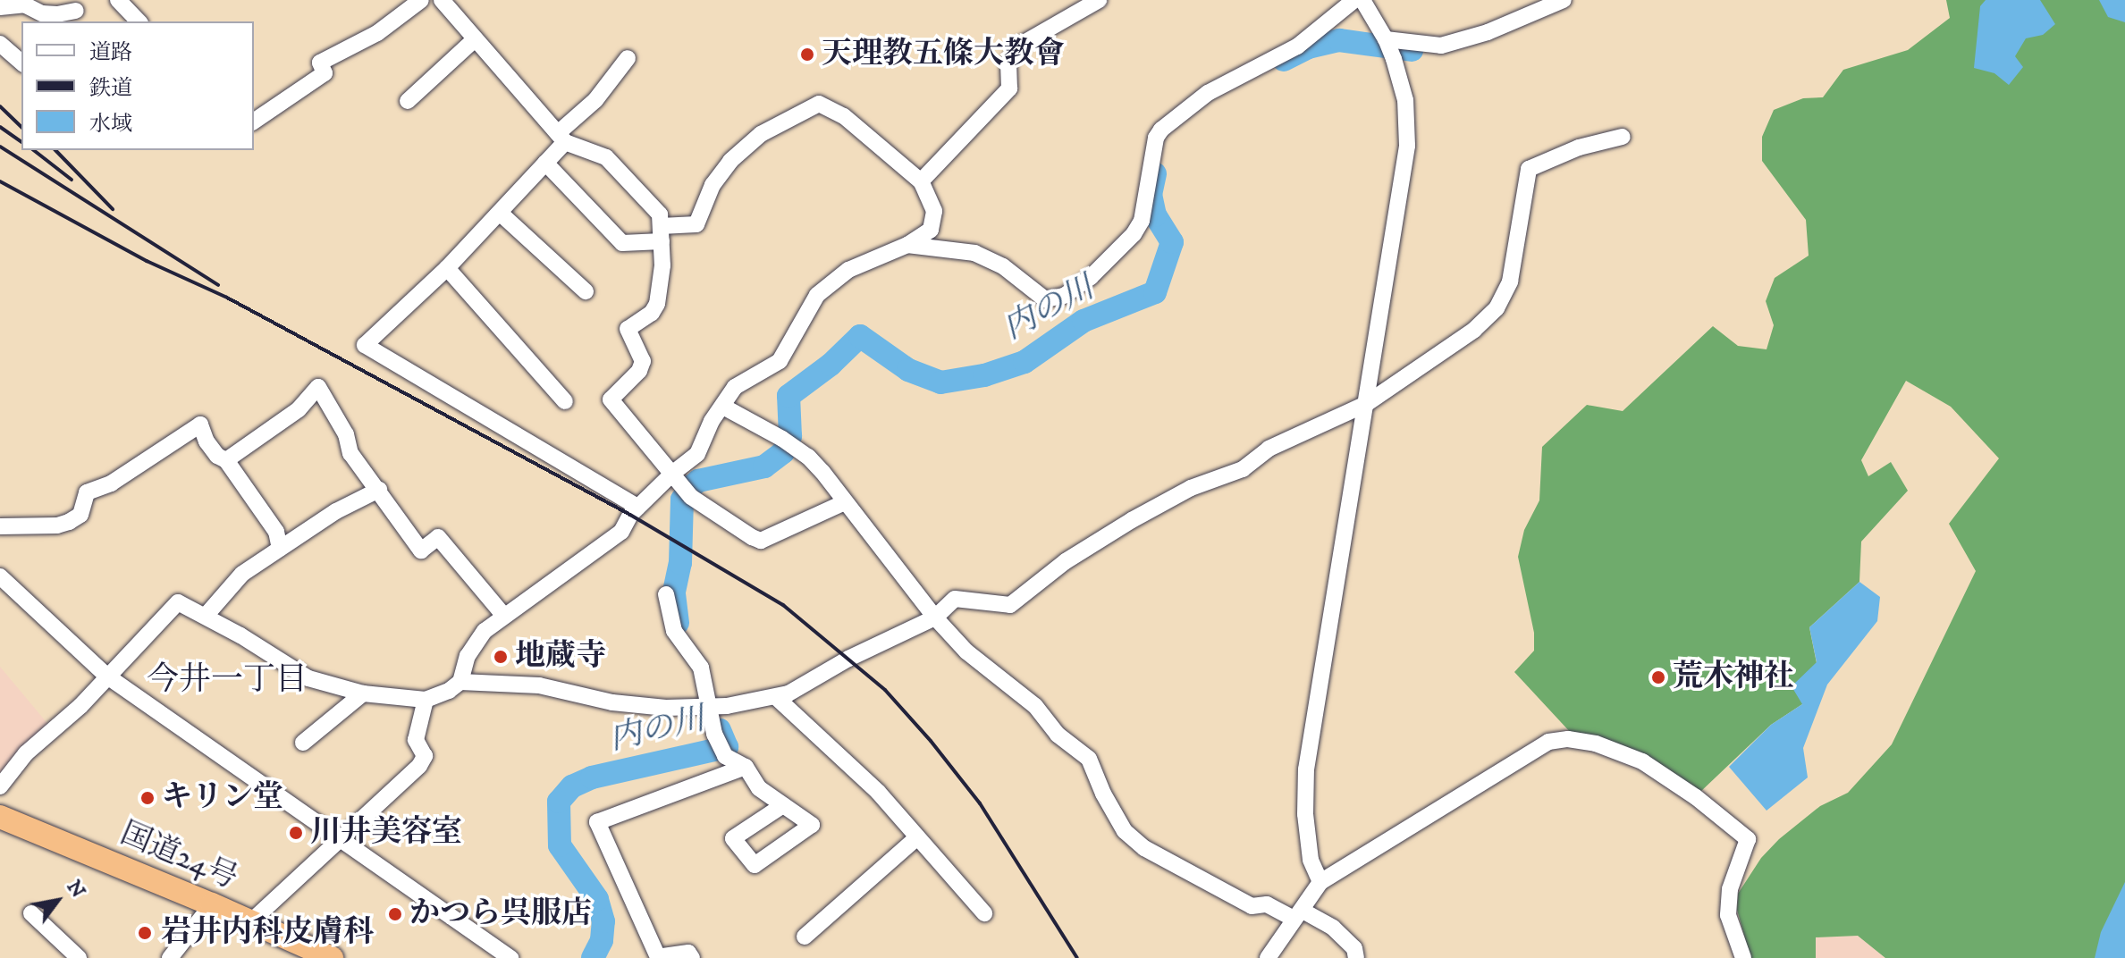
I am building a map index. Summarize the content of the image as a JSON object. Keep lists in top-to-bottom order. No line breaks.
{"streets":{"highway":["国道24号"]},"districts":["今井一丁目"],"water":["内の川"],"places":["天理教五條大教會","地蔵寺","荒木神社","キリン堂","川井美容室","かつら呉服店","岩井内科皮膚科"],"legend":["道路","鉄道","水域"],"north":"top right"}
